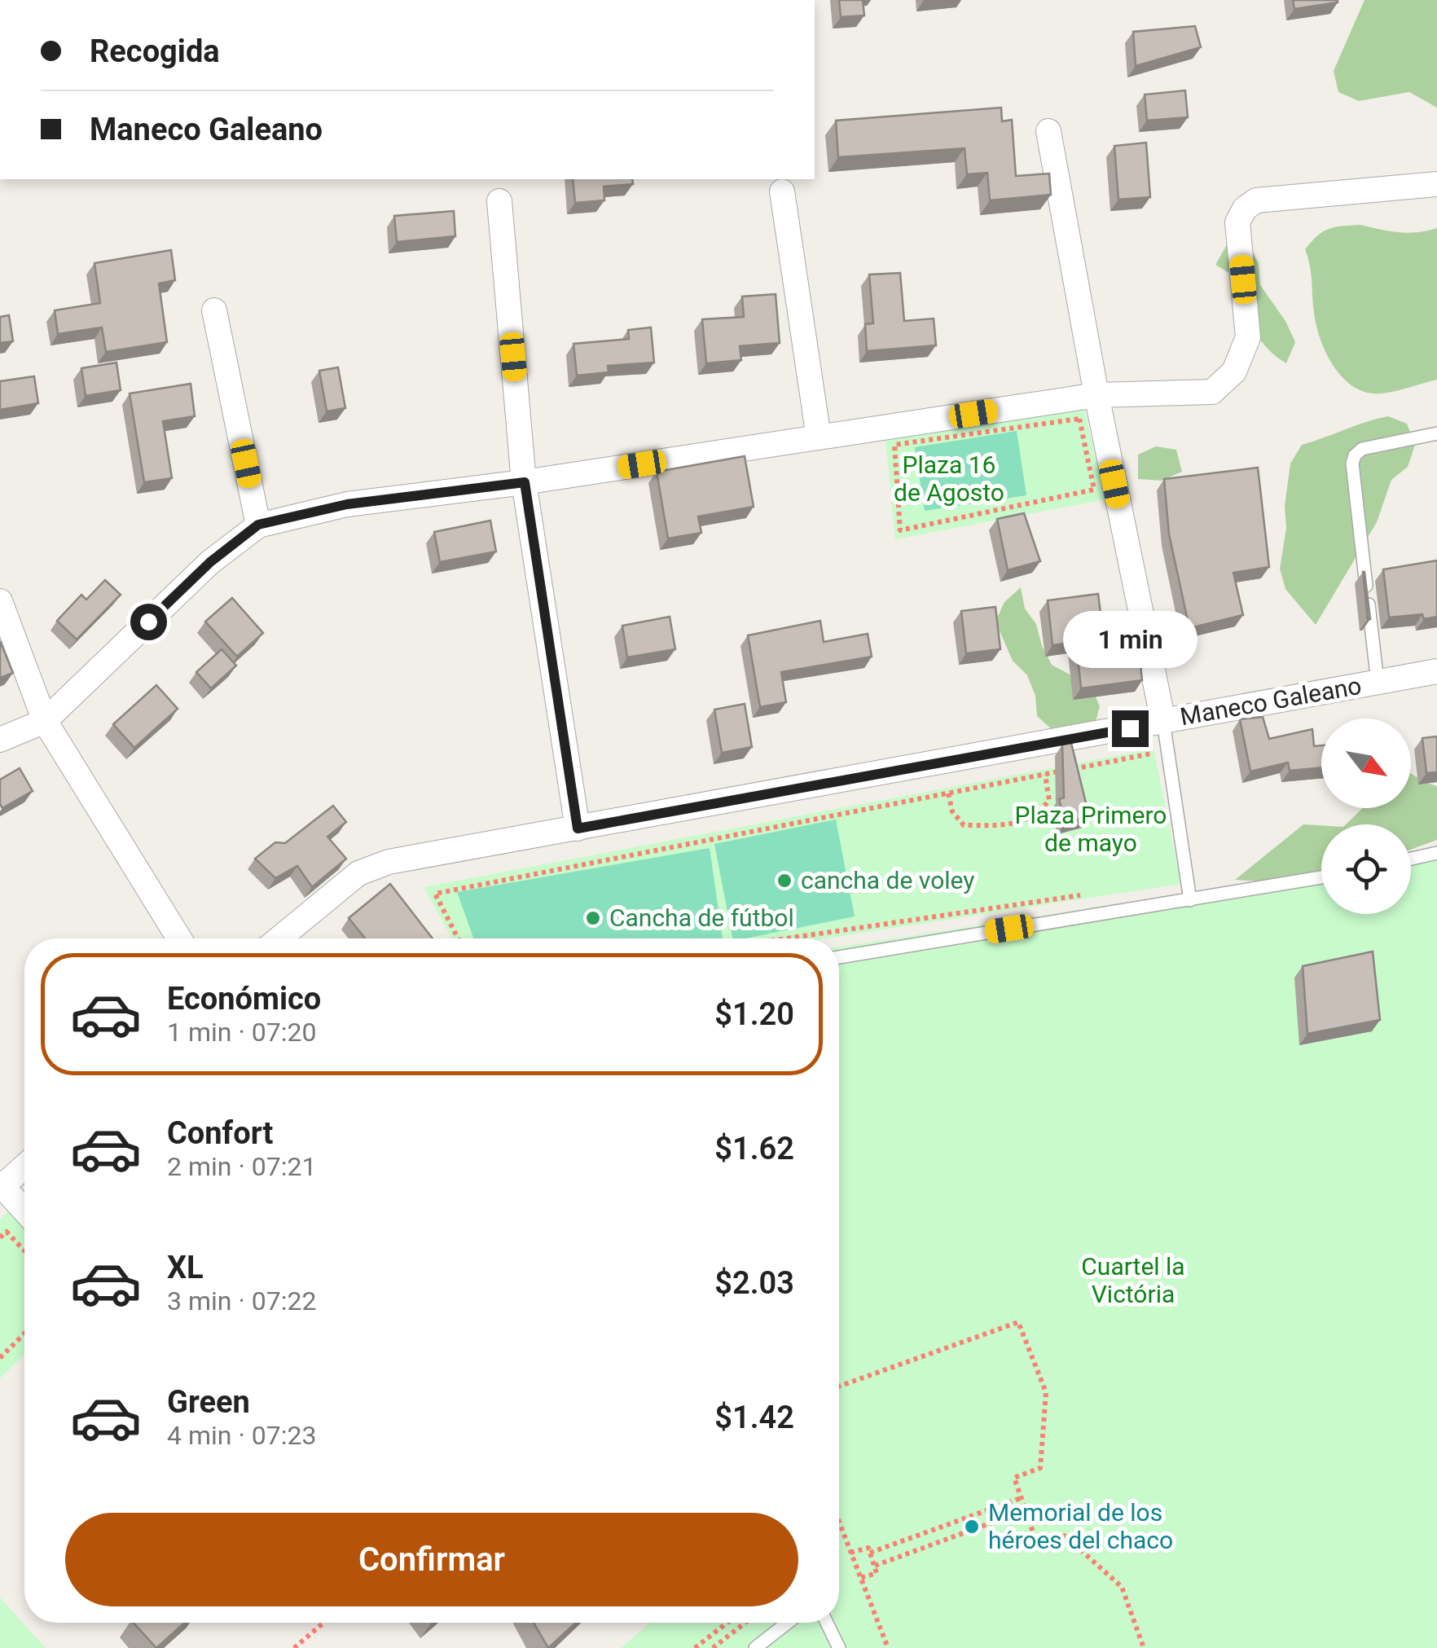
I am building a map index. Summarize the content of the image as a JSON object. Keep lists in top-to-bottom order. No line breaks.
{"streets":{"street":["Maneco Galeano"]},"parks":["Plaza 16 de Agosto","Plaza Primero de mayo","Cuartel la Victória"],"places":["cancha de voley","Cancha de fútbol","Memorial de los héroes del chaco"],"north":"bottom right","page":{"banner":["Recogida","Maneco Galeano"],"bubble":"1 min","list":[{"name":"Económico","note":"1 min · 07:20","value":"$1.20"},{"name":"Confort","note":"2 min · 07:21","value":"$1.62"},{"name":"XL","note":"3 min · 07:22","value":"$2.03"},{"name":"Green","note":"4 min · 07:23","value":"$1.42"}],"buttons":"Confirmar"}}
